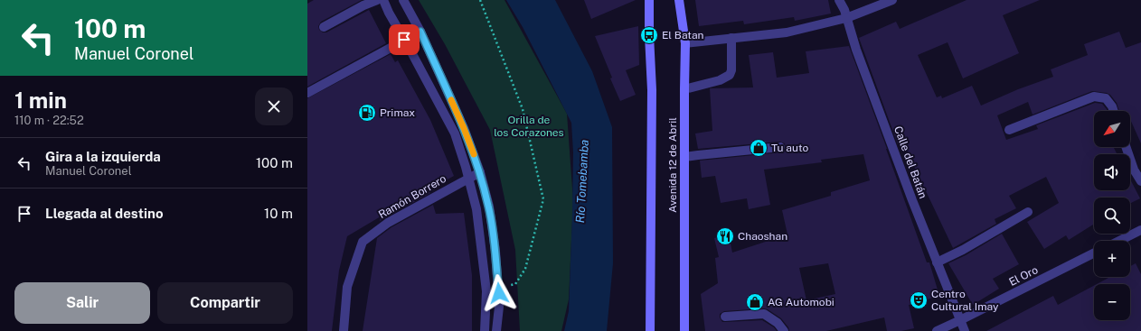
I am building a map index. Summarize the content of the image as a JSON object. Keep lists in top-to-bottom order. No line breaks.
{"streets":{"main road":["Avenida 12 de Abril"],"street":["Calle del Batán","Ramón Borrero","El Oro"]},"crossings":[["Calle del Batán","El Oro"]],"water":["Río Tomebamba"],"parks":["Orilla de los Corazones"],"places":{"bus stop":["El Batan"],"fuel station":["Primax"],"shop":["Tu auto","AG Automobi"],"restaurant":["Chaoshan"],"theatre":["Centro Cultural Imay"]},"north":"bottom left","page":{"turn":["100 m","Manuel Coronel"],"heading":["1 min","110 m · 22:52"],"map_buttons":["+","−"],"list":[{"name":"Gira a la izquierda","note":"Manuel Coronel","value":"100 m"},{"name":"Llegada al destino","value":"10 m"}],"buttons":["Salir","Compartir"]}}
